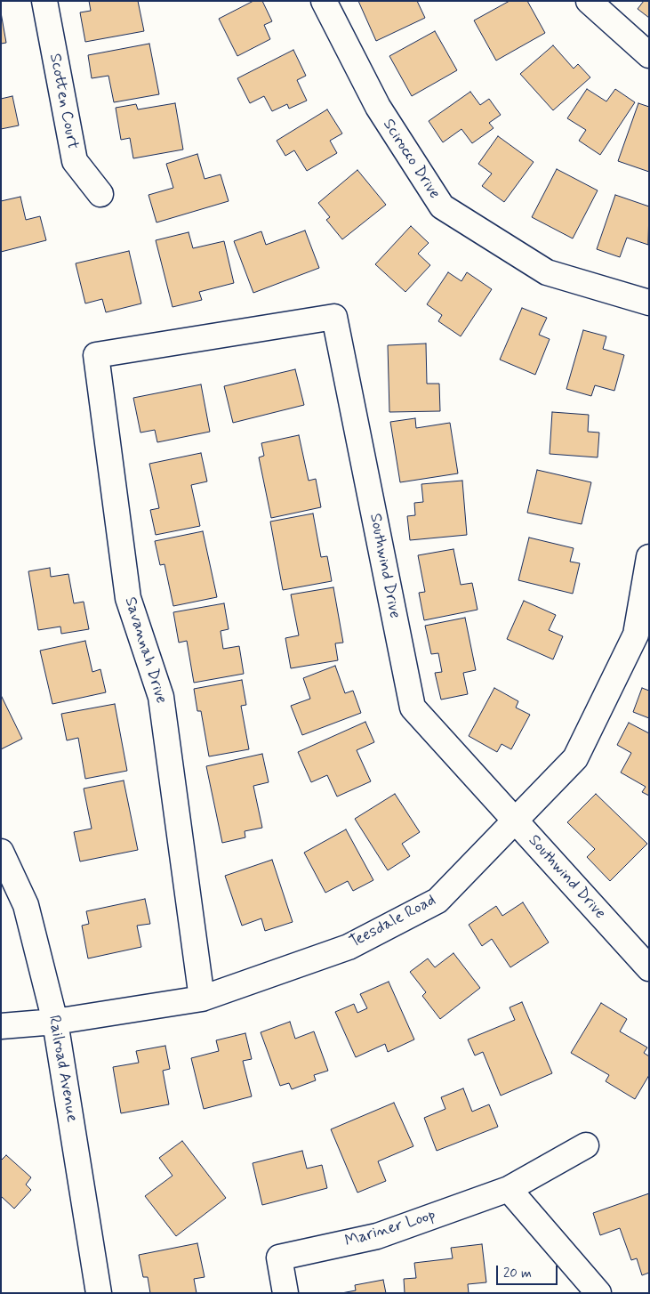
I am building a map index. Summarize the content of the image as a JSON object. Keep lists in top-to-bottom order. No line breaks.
{"streets":{"street":["Scotten Court","Scirocco Drive","Southwind Drive","Savannah Drive","Teesdale Road","Railroad Avenue","Mariner Loop"]},"crossings":[["Southwind Drive","Savannah Drive"],["Southwind Drive","Teesdale Road"],["Savannah Drive","Teesdale Road"],["Teesdale Road","Railroad Avenue"]],"scale_bar":"20 m"}
